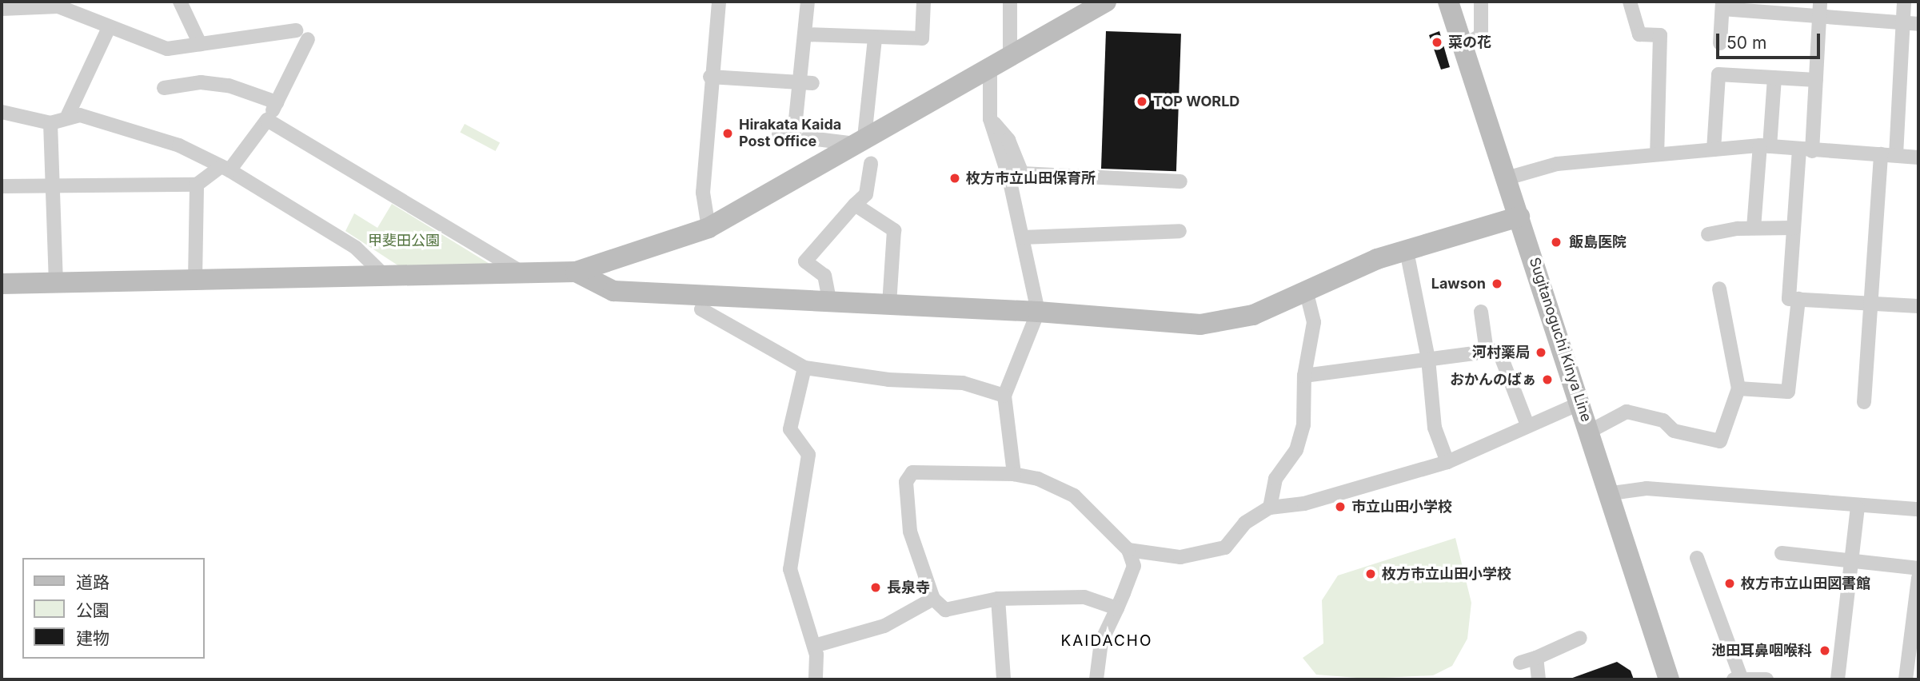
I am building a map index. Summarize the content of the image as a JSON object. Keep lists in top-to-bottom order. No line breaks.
{"streets":{"street":["Sugitanoguchi Kinya Line"]},"districts":["KAIDACHO"],"parks":["甲斐田公園"],"places":["菜の花","TOP WORLD","Hirakata Kaida Post Office","枚方市立山田保育所","飯島医院","Lawson","河村薬局","おかんのばぁ","市立山田小学校","枚方市立山田小学校","枚方市立山田図書館","長泉寺","池田耳鼻咽喉科"],"legend":["道路","公園","建物"],"scale_bar":"50 m"}
